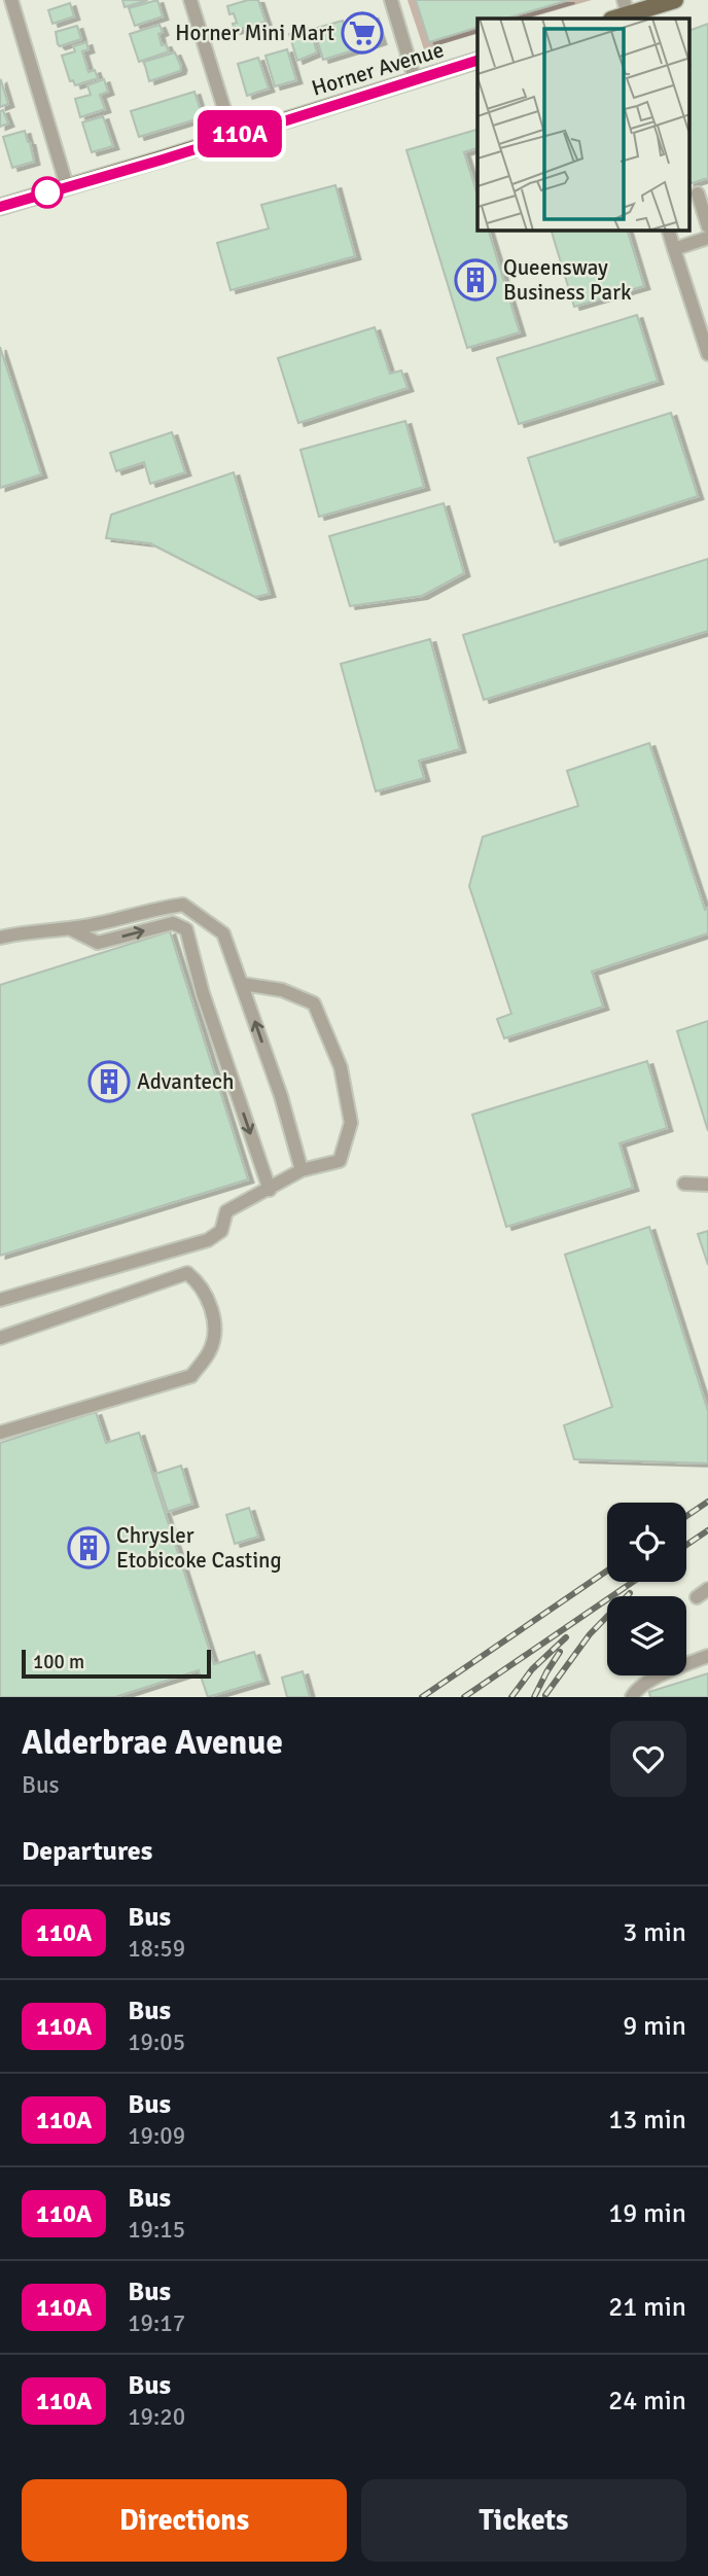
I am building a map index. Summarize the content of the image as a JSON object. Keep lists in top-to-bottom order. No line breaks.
{"streets":{"main road":["Horner Avenue"]},"places":{"supermarket":["Horner Mini Mart"],"building":["Queensway Business Park","Advantech","Chrysler Etobicoke Casting"]},"lines":["bus line 110A"],"scale_bar":"100 m","page":{"on_map":"110A","scale":"100 m","heading":[["Alderbrae Avenue","Bus"],"Departures"],"list":[{"mark":"110A","name":"Bus","note":"18:59","value":"3 min"},{"mark":"110A","name":"Bus","note":"19:05","value":"9 min"},{"mark":"110A","name":"Bus","note":"19:09","value":"13 min"},{"mark":"110A","name":"Bus","note":"19:15","value":"19 min"},{"mark":"110A","name":"Bus","note":"19:17","value":"21 min"},{"mark":"110A","name":"Bus","note":"19:20","value":"24 min"}],"buttons":["Directions","Tickets"]}}
